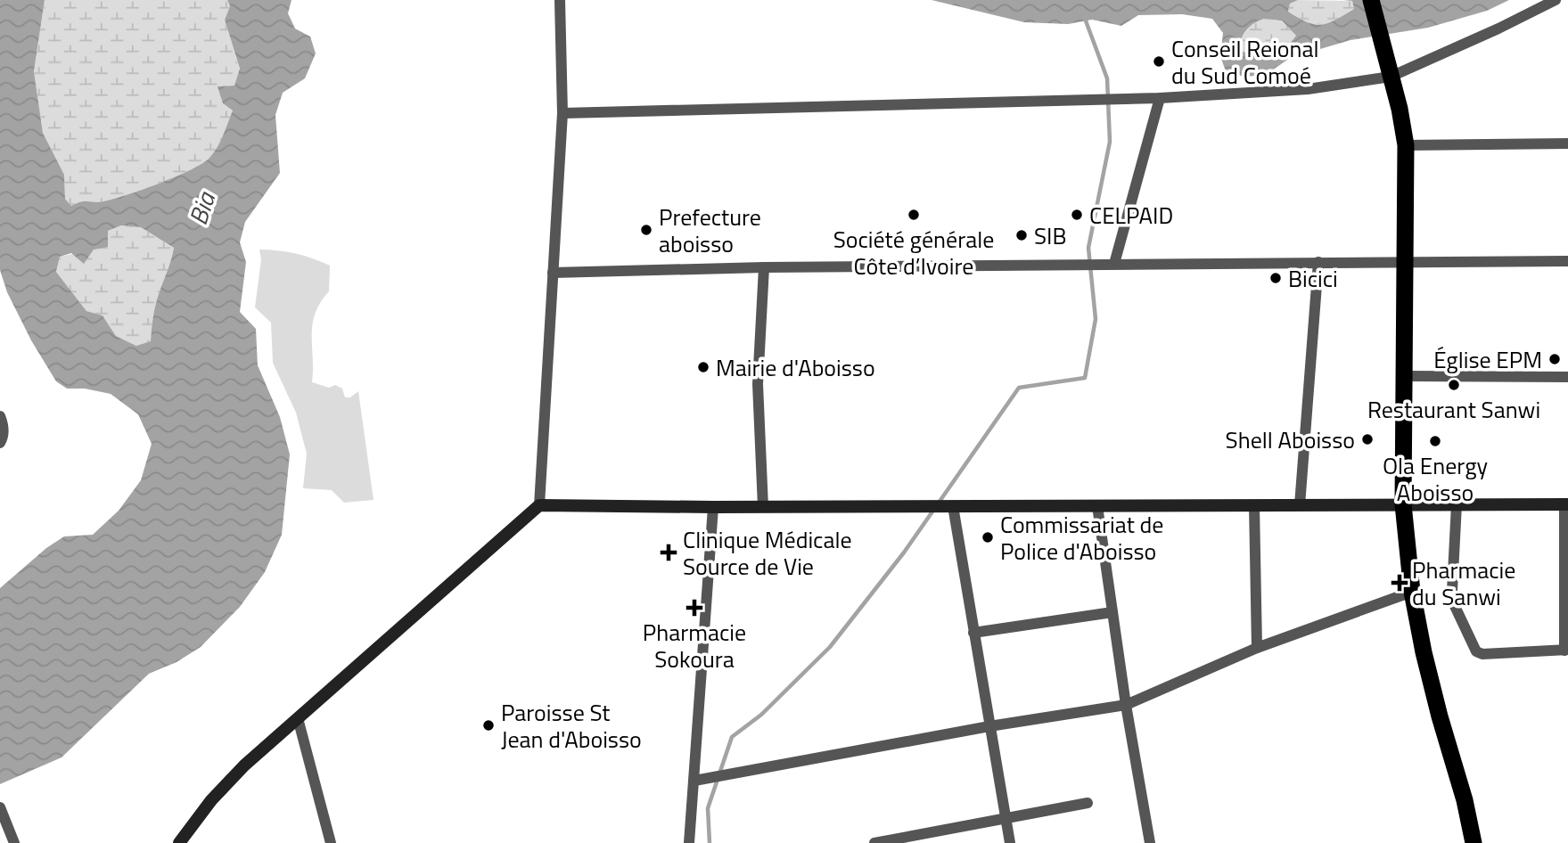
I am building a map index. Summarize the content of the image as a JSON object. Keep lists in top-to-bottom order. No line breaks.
{"water":["Bia"],"places":{"other":["Conseil Reional du Sud Comoé","Société générale Côte d’Ivoire","CELPAID","Prefecture aboisso","SIB","Bicici","Église EPM","Mairie d'Aboisso","Restaurant Sanwi","Shell Aboisso","Ola Energy Aboisso","Commissariat de Police d'Aboisso","Paroisse St Jean d'Aboisso"],"health":["Clinique Médicale Source de Vie","Pharmacie du Sanwi","Pharmacie Sokoura"]}}
